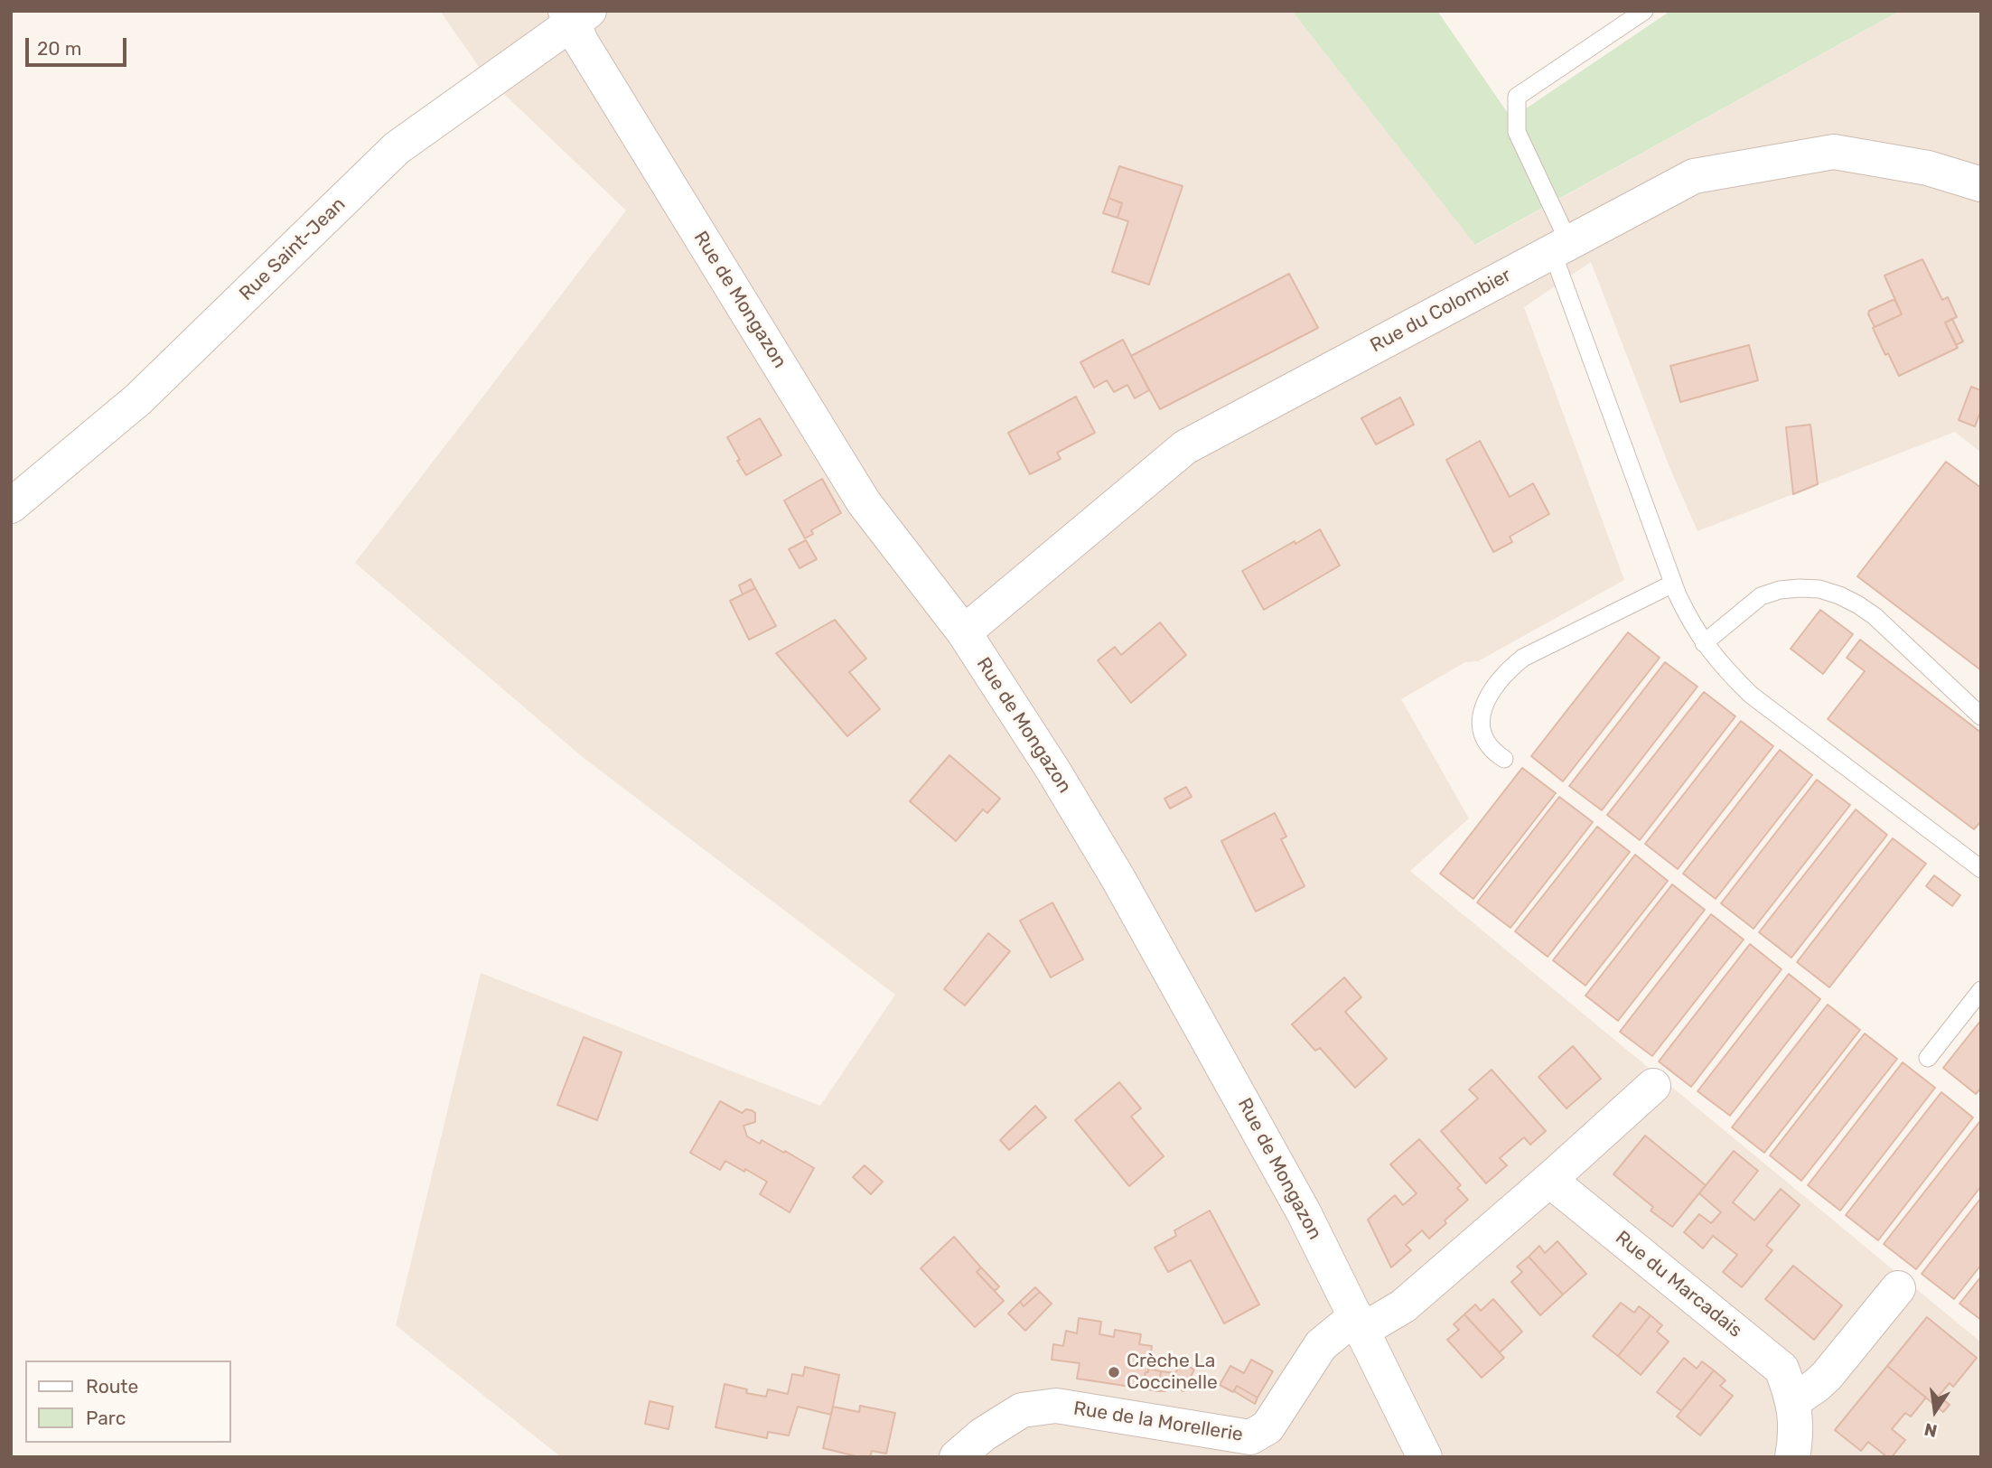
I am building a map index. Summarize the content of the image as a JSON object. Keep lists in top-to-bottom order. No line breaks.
{"streets":{"street":["Rue Saint-Jean","Rue de Mongazon","Rue du Colombier","Rue du Marcadais","Rue de la Morellerie"]},"crossings":[["Rue Saint-Jean","Rue de Mongazon"],["Rue de Mongazon","Rue du Colombier"],["Rue de Mongazon","Rue de la Morellerie"]],"places":["Crèche La Coccinelle"],"legend":["Route","Parc"],"scale_bar":"20 m","north":"bottom"}
